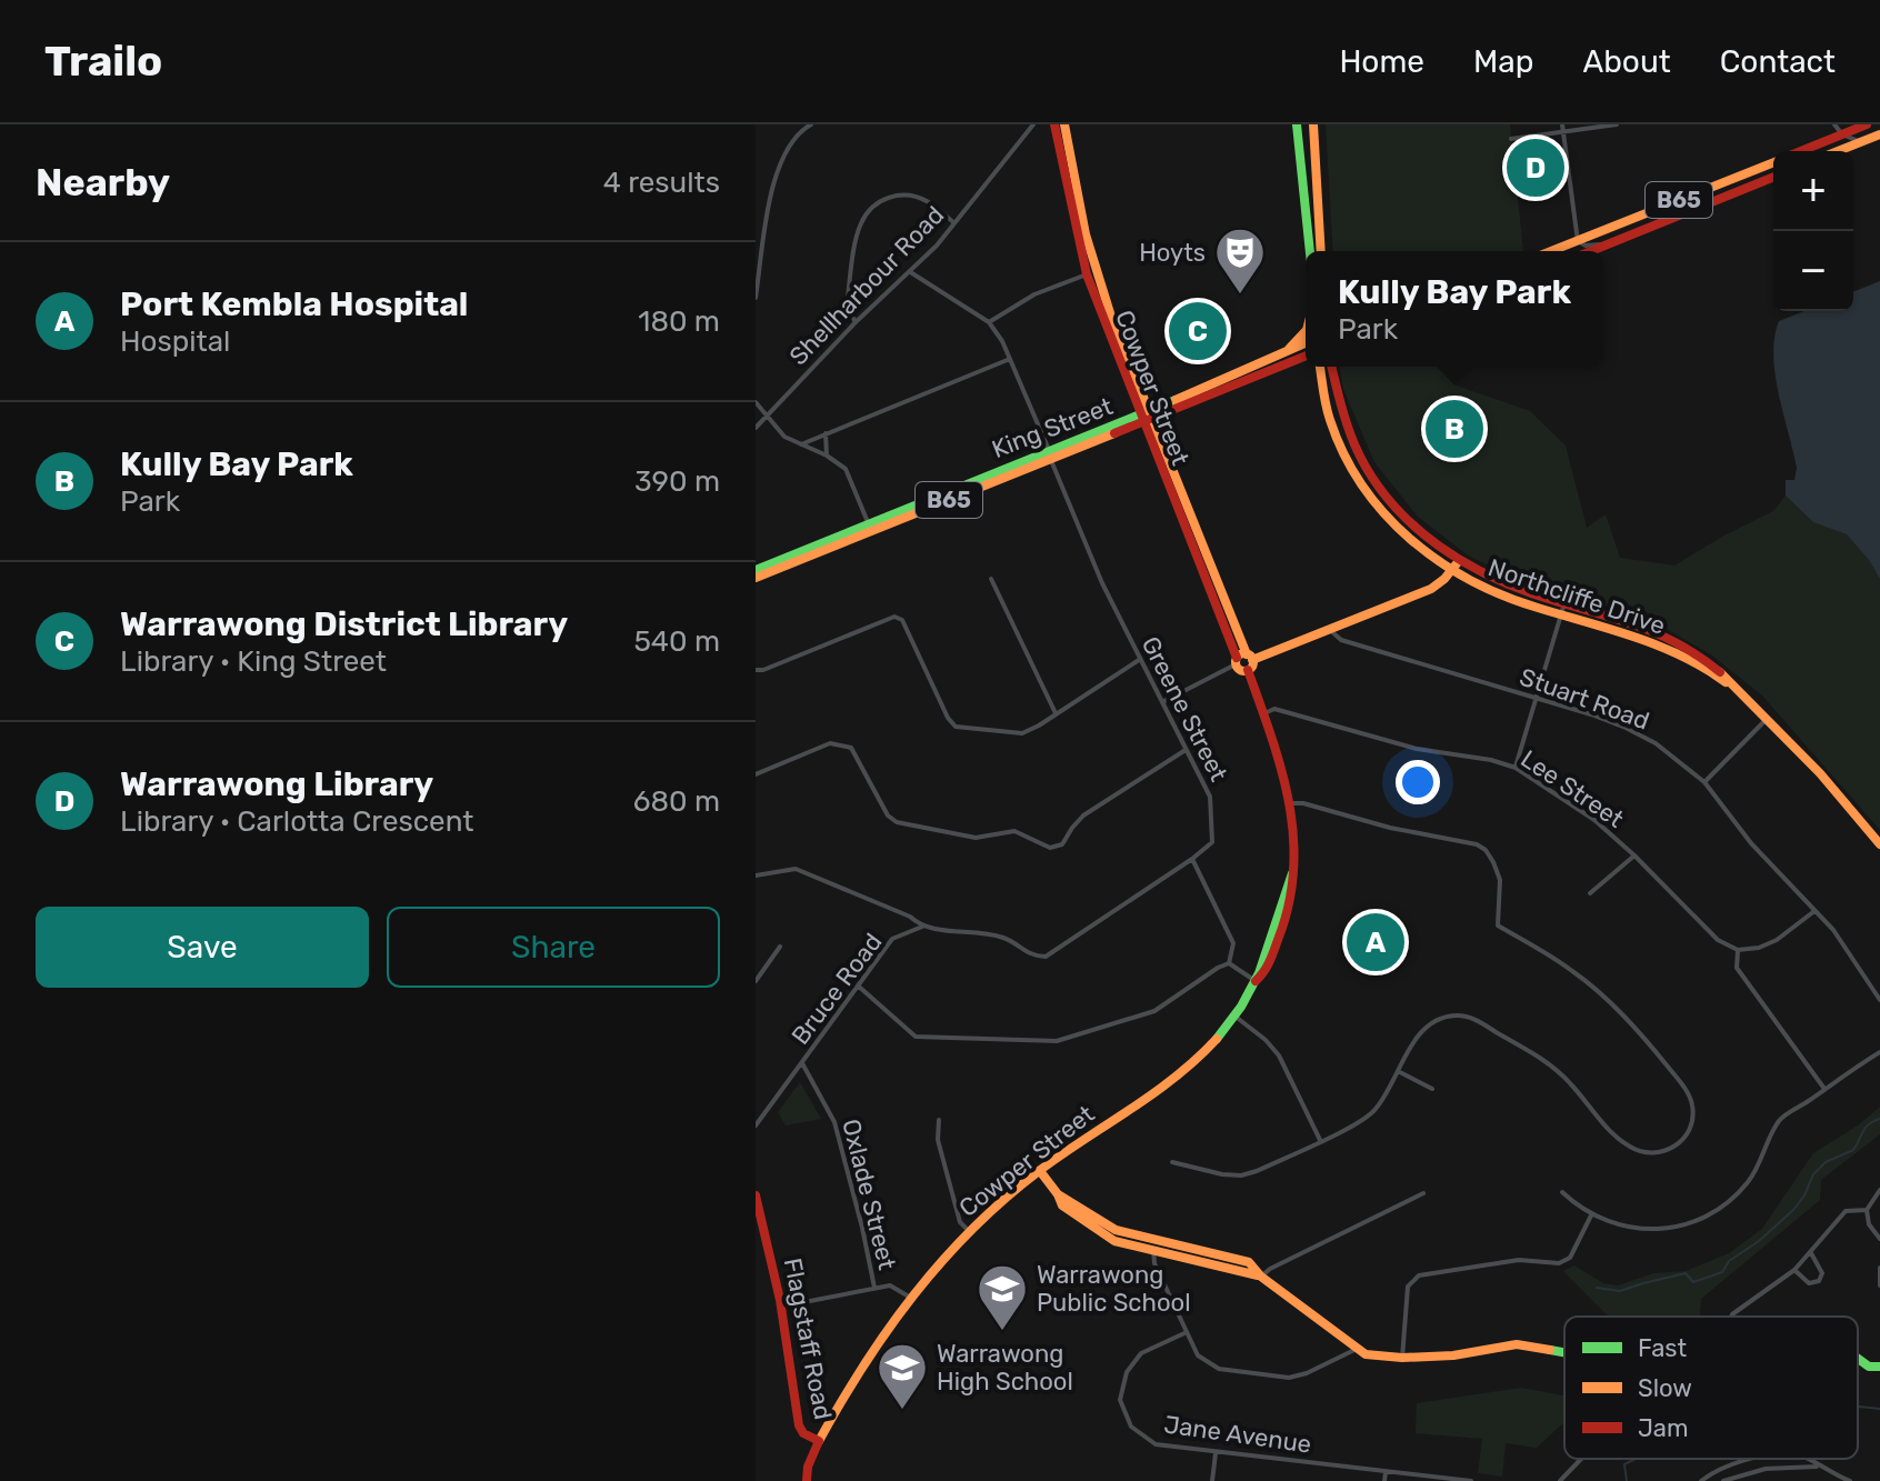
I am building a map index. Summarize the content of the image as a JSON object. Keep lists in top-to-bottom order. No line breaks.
{"streets":{"main road":["B65","Cowper Street","King Street","Northcliffe Drive","Flagstaff Road"],"street":["Shellharbour Road","Stuart Road","Greene Street","Lee Street","Bruce Road","Oxlade Street","Jane Avenue"]},"crossings":[["Cowper Street","King Street"],["Cowper Street","Lee Street"],["Cowper Street","Flagstaff Road"],["King Street","Greene Street"],["Bruce Road","Oxlade Street"]],"places":{"theatre":["Hoyts"],"school or university":["Warrawong Public School","Warrawong High School"]},"legend":["Fast","Slow","Jam"],"page":{"header":"Trailo","nav":["Home","Map","About","Contact"],"heading":["Nearby","4 results"],"pins":["D","C","B","A"],"map_buttons":["+","−"],"list":[{"mark":"A","name":"Port Kembla Hospital","note":"Hospital","value":"180 m"},{"mark":"B","name":"Kully Bay Park","note":"Park","value":"390 m"},{"mark":"C","name":"Warrawong District Library","note":"Library · King Street","value":"540 m"},{"mark":"D","name":"Warrawong Library","note":"Library · Carlotta Crescent","value":"680 m"}],"popup":["Kully Bay Park","Park"],"buttons":["Save","Share"]}}
